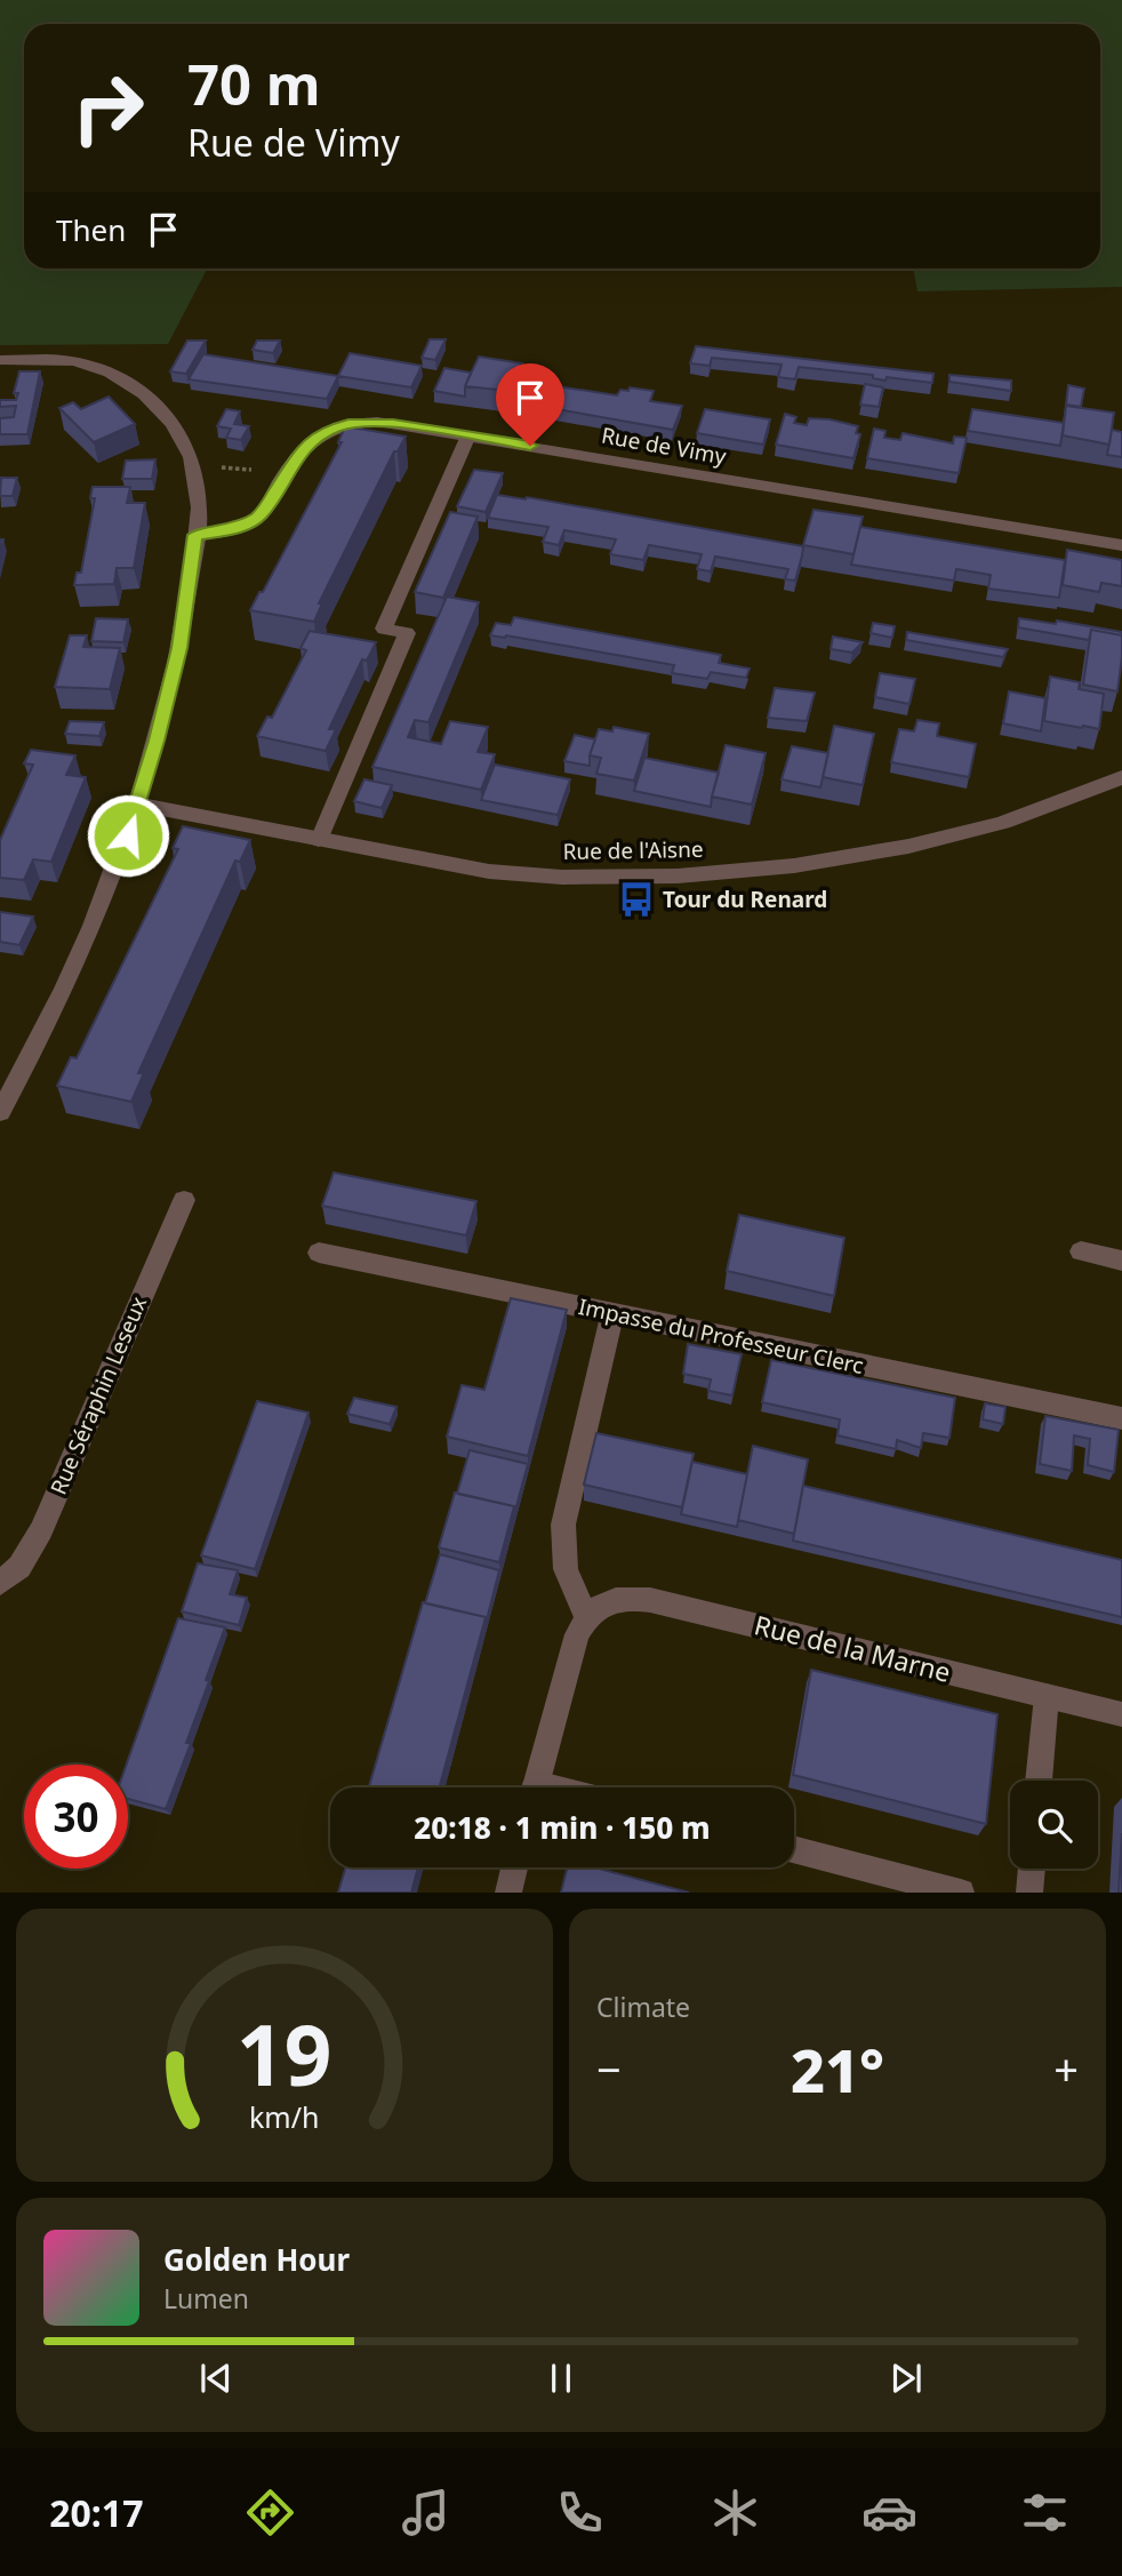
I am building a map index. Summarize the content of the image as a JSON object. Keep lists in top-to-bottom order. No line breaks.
{"streets":{"street":["Rue de Vimy","Rue de l'Aisne","Impasse du Professeur Clerc","Rue Séraphin Leseux","Rue de la Marne"]},"places":{"bus stop":["Tour du Renard"]},"page":{"turn":["70 m","Rue de Vimy"],"then":"Then","limit":"30","trip":"20:18 · 1 min · 150 m","tile":"Climate","heat":["−","21°","+"],"song":["Golden Hour","Lumen"],"tabs":"20:17","gauge":["19","km/h"]}}
